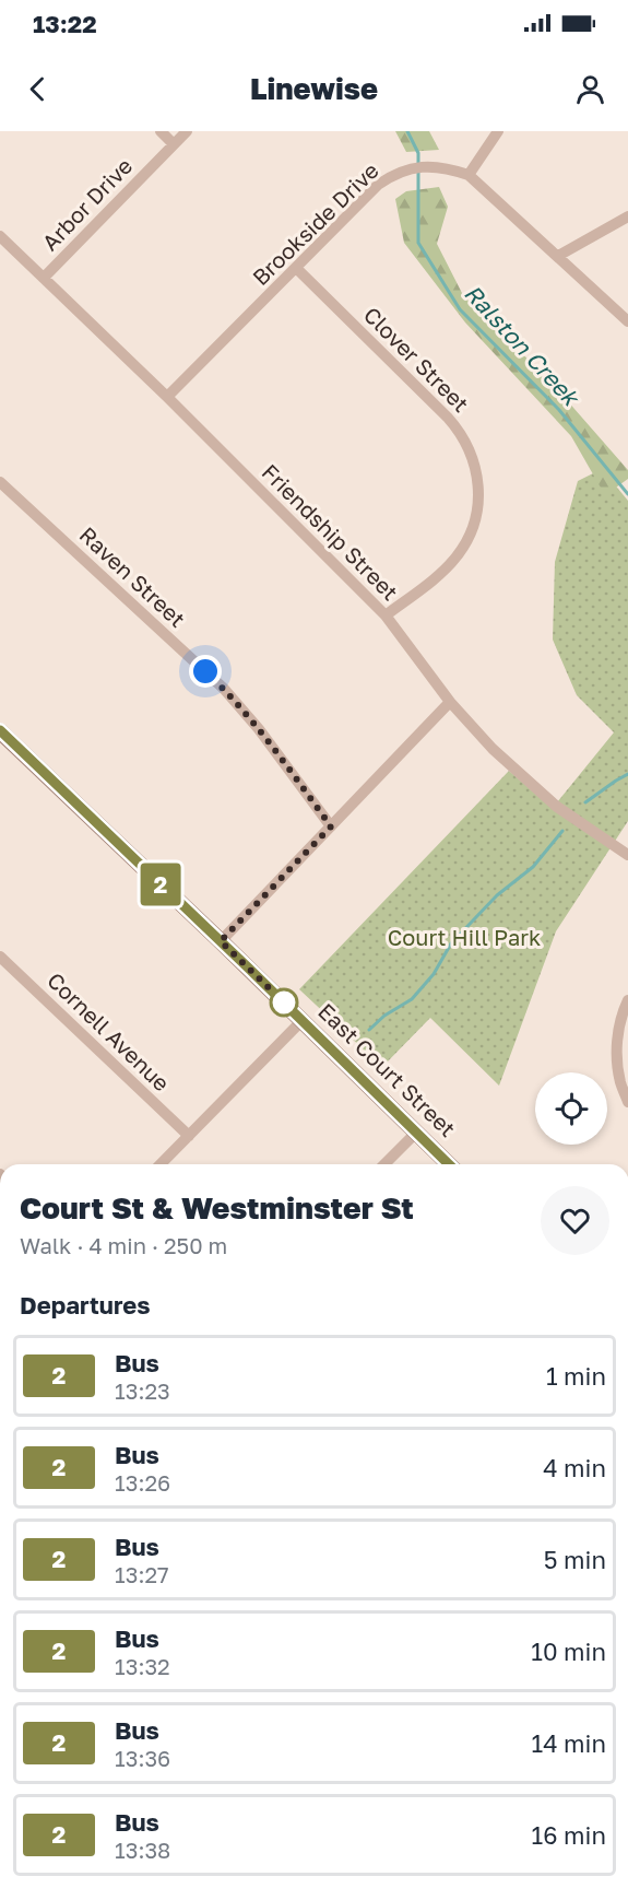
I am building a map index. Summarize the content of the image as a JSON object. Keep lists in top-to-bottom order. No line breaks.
{"streets":{"street":["Arbor Drive","Brookside Drive","Clover Street","Friendship Street","Raven Street","Cornell Avenue","East Court Street"]},"crossings":[["Arbor Drive","Friendship Street"],["Brookside Drive","Clover Street"],["Brookside Drive","Friendship Street"],["Clover Street","Friendship Street"]],"water":["Ralston Creek"],"parks":["Court Hill Park"],"lines":["bus line 2"],"page":{"status":"13:22","header":"Linewise","on_map":"2","heading":[["Court St & Westminster St","Walk · 4 min · 250 m"],"Departures"],"list":[{"mark":"2","name":"Bus","note":"13:23","value":"1 min"},{"mark":"2","name":"Bus","note":"13:26","value":"4 min"},{"mark":"2","name":"Bus","note":"13:27","value":"5 min"},{"mark":"2","name":"Bus","note":"13:32","value":"10 min"},{"mark":"2","name":"Bus","note":"13:36","value":"14 min"},{"mark":"2","name":"Bus","note":"13:38","value":"16 min"}]}}
